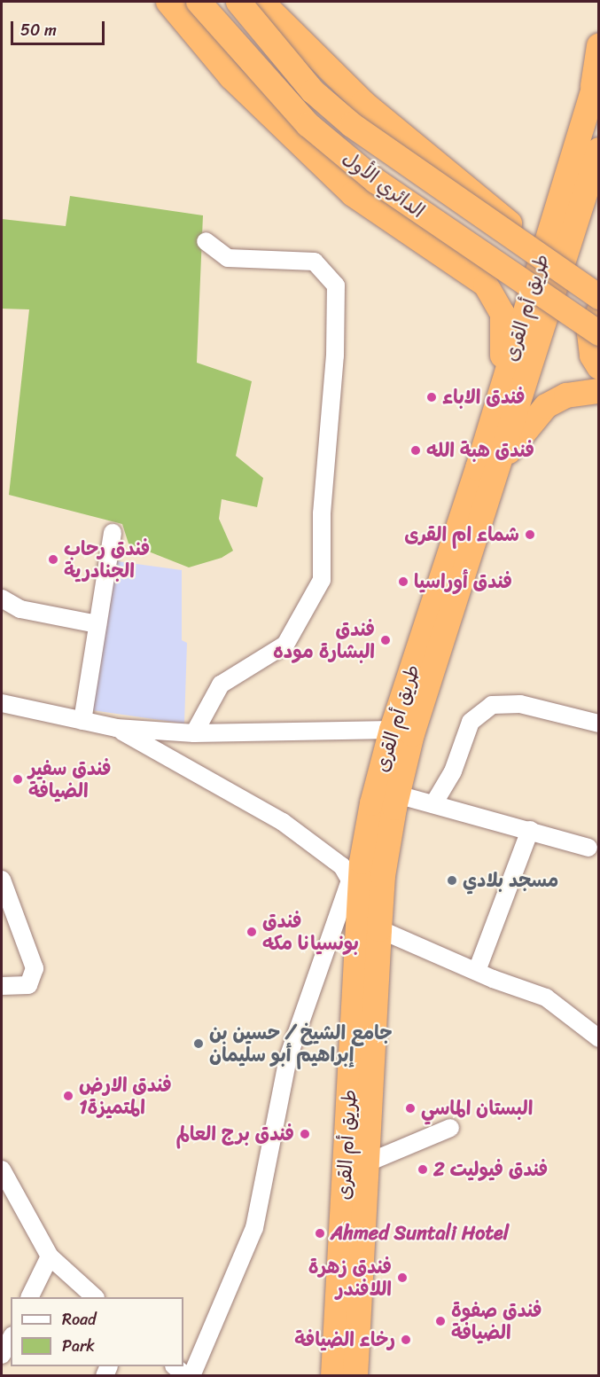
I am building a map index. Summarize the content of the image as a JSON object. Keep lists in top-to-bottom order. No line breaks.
{"streets":{"highway":["الدائري الأول","طريق أم القرى"]},"places":["فندق الاباء","فندق هبة الله","شماء ام القرى","فندق رحاب الجنادرية","فندق أوراسيا","فندق البشارة موده","فندق سفير الضيافة","مسجد بلادي","فندق بونسيانا مكه","جامع الشيخ / حسين بن إبراهيم أبو سليمان","فندق الارض المتميزة1","البستان الماسي","فندق برج العالم","فندق فيوليت 2","Ahmed Suntali Hotel","فندق زهرة اللافندر","فندق صفوة الضيافة","رخاء الضيافة"],"legend":["Road","Park"],"scale_bar":"50 m"}
